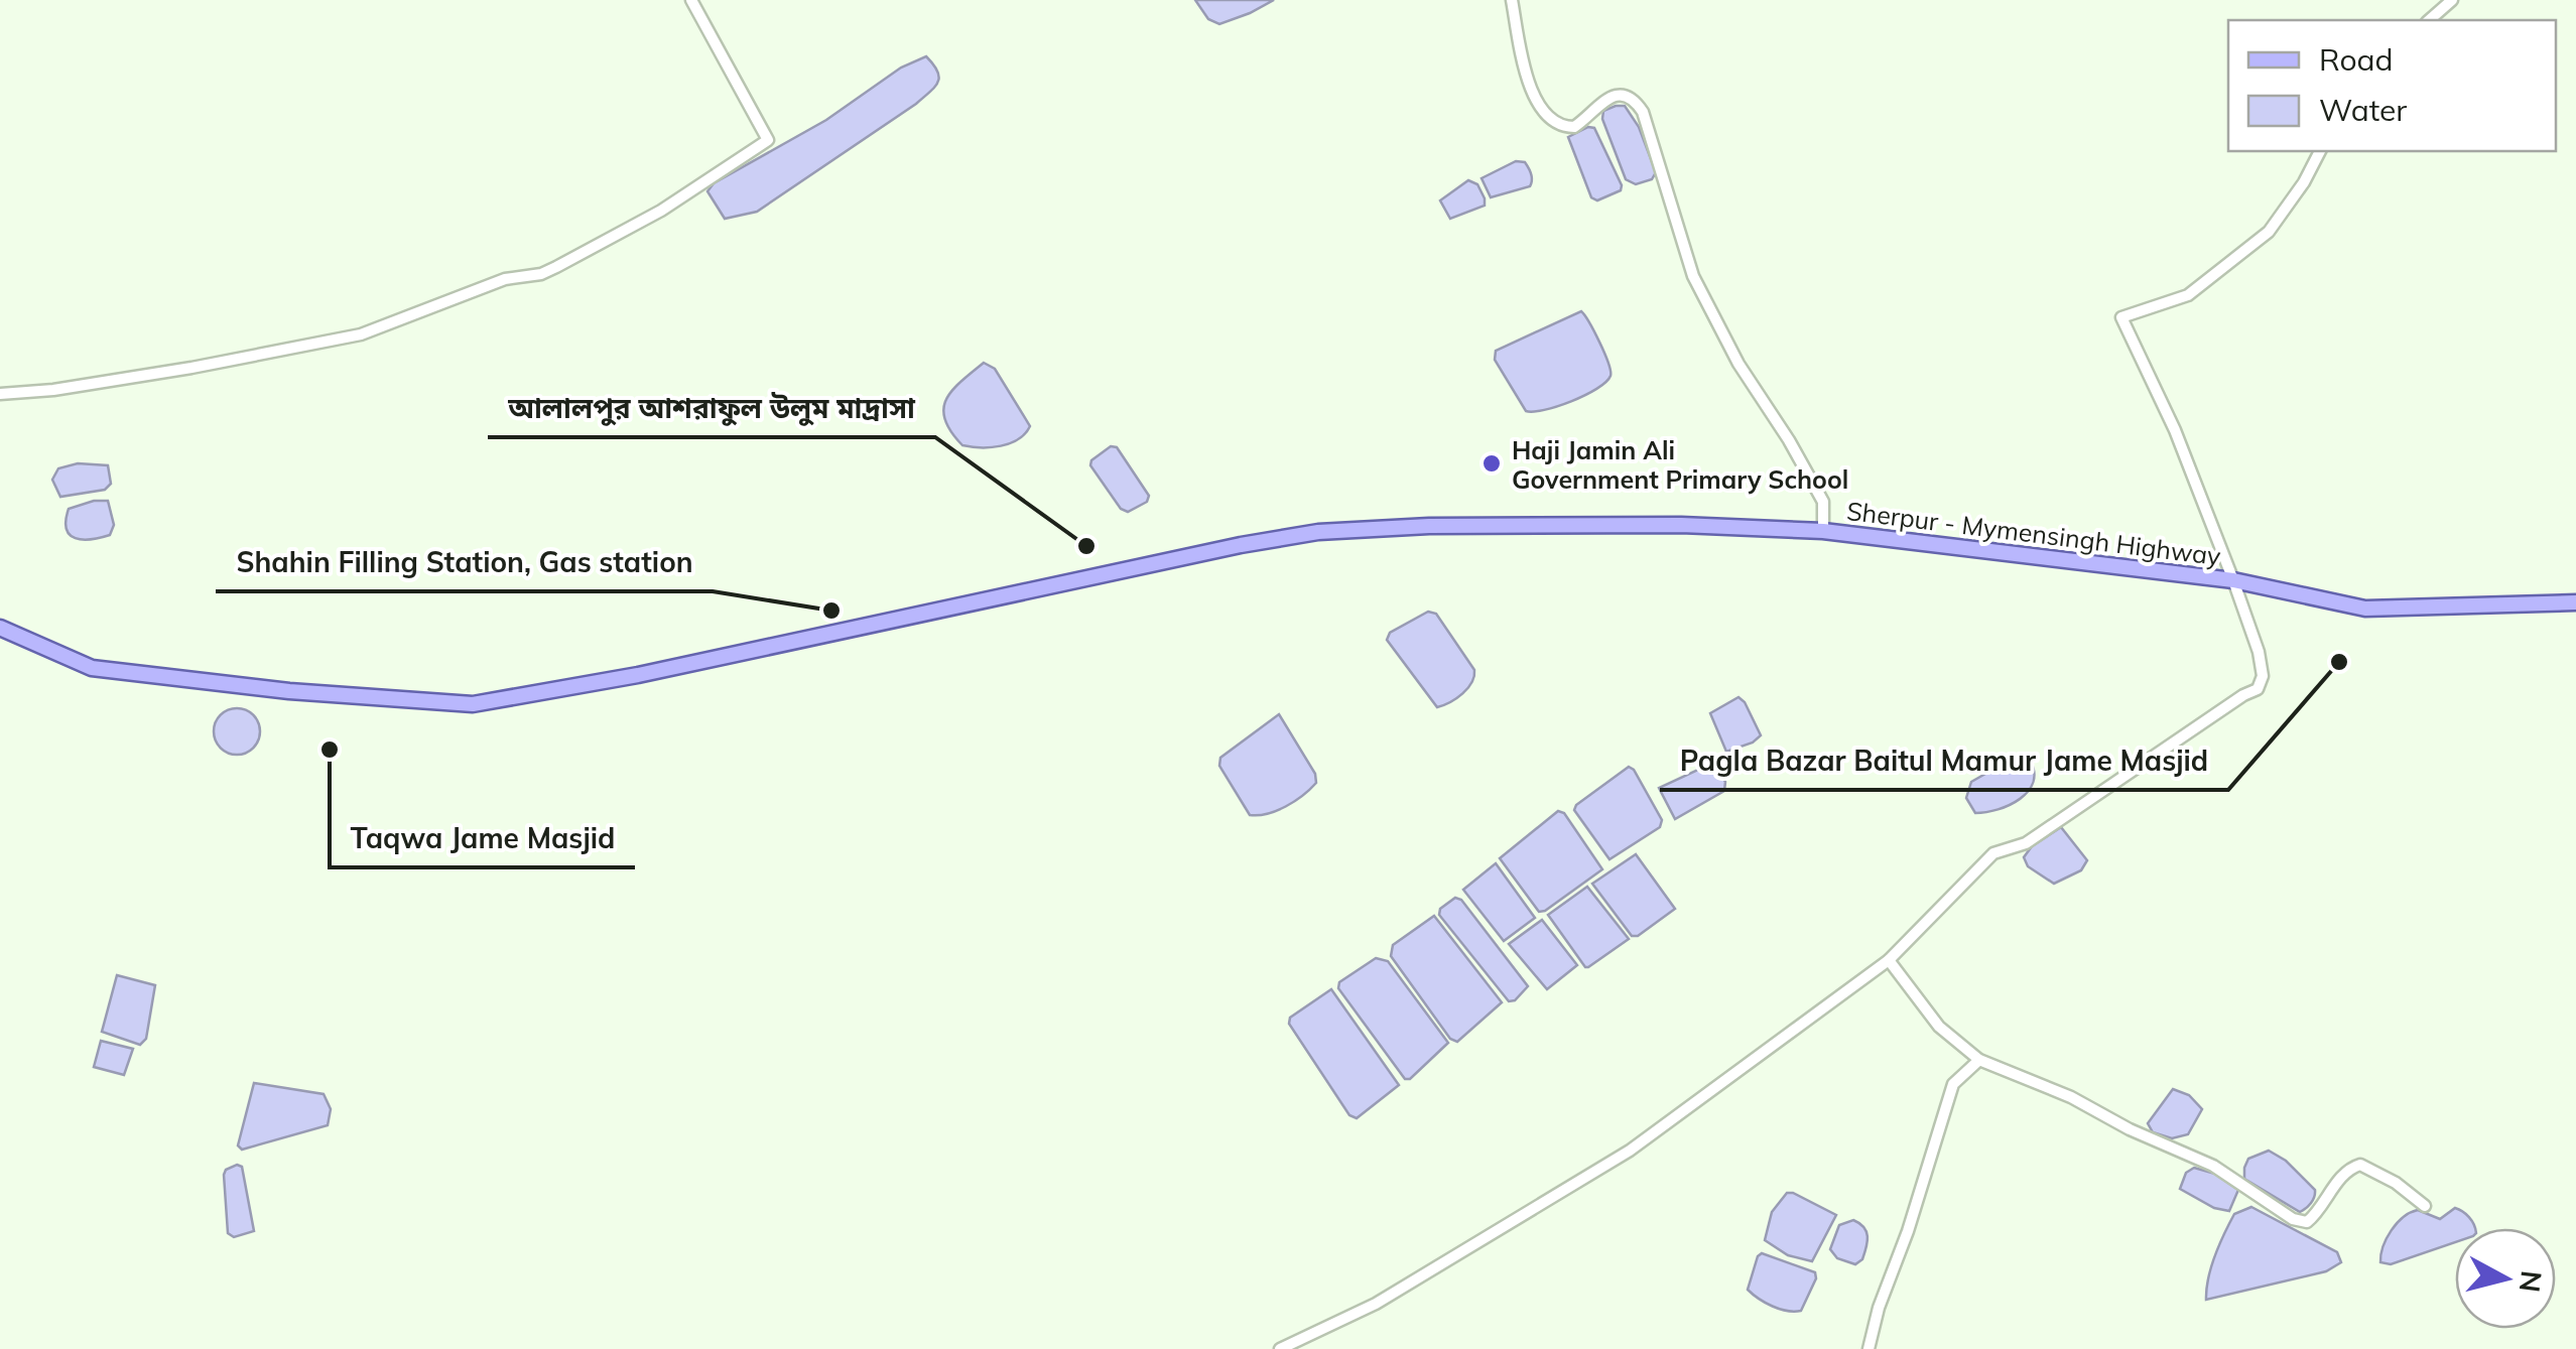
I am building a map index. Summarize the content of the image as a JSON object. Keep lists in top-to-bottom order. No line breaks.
{"streets":{"main road":["Sherpur - Mymensingh Highway"]},"places":["Haji Jamin Ali Government Primary School","আলালপুর আশরাফুল উলুম মাদ্রাসা","Shahin Filling Station, Gas station","Pagla Bazar Baitul Mamur Jame Masjid","Taqwa Jame Masjid"],"legend":["Road","Water"],"north":"right"}
